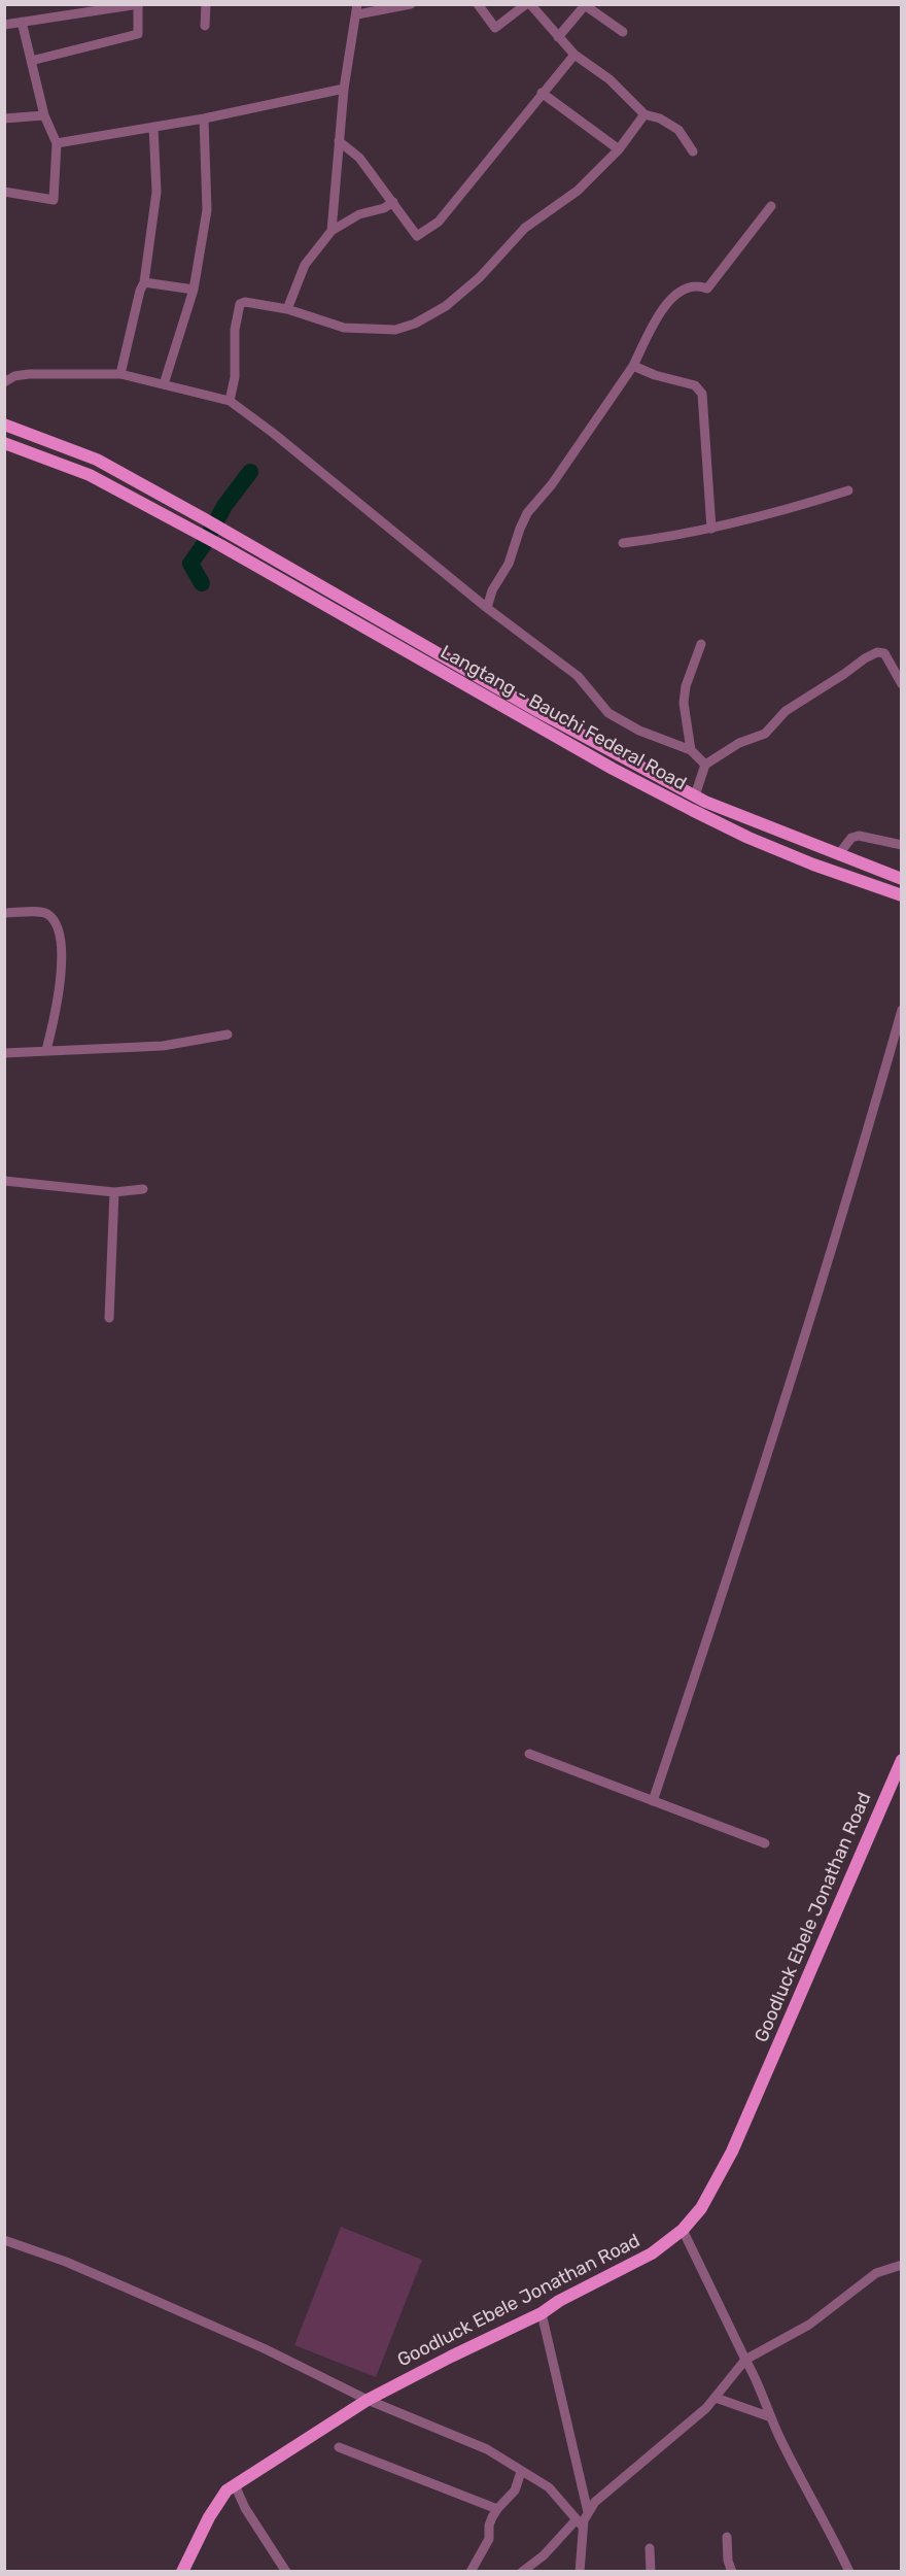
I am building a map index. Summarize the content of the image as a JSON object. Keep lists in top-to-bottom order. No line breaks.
{"streets":{"main road":["Langtang - Bauchi Federal Road","Goodluck Ebele Jonathan Road"]}}
